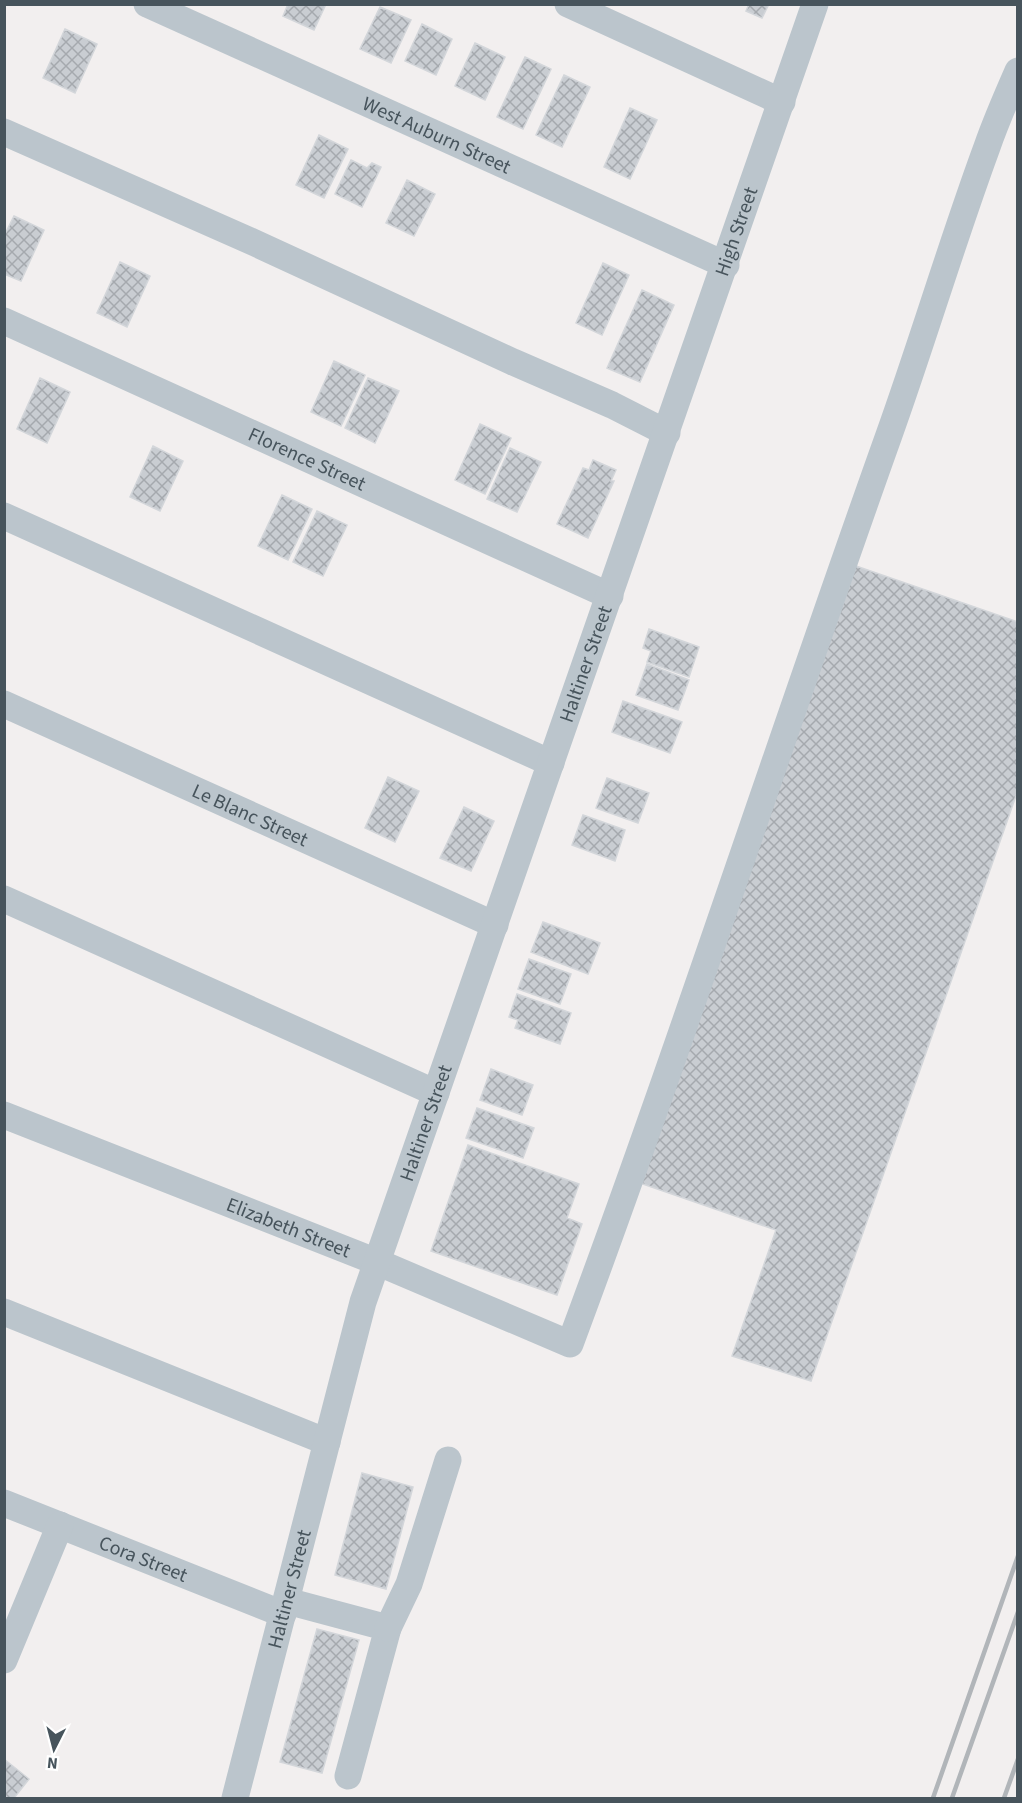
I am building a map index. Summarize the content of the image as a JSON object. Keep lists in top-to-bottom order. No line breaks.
{"streets":{"street":["West Auburn Street","High Street","Florence Street","Haltiner Street","Le Blanc Street","Elizabeth Street","Cora Street"]},"crossings":[["West Auburn Street","High Street"],["High Street","Haltiner Street"],["Florence Street","Haltiner Street"],["Haltiner Street","Le Blanc Street"],["Haltiner Street","Elizabeth Street"],["Haltiner Street","Cora Street"]],"north":"bottom"}
